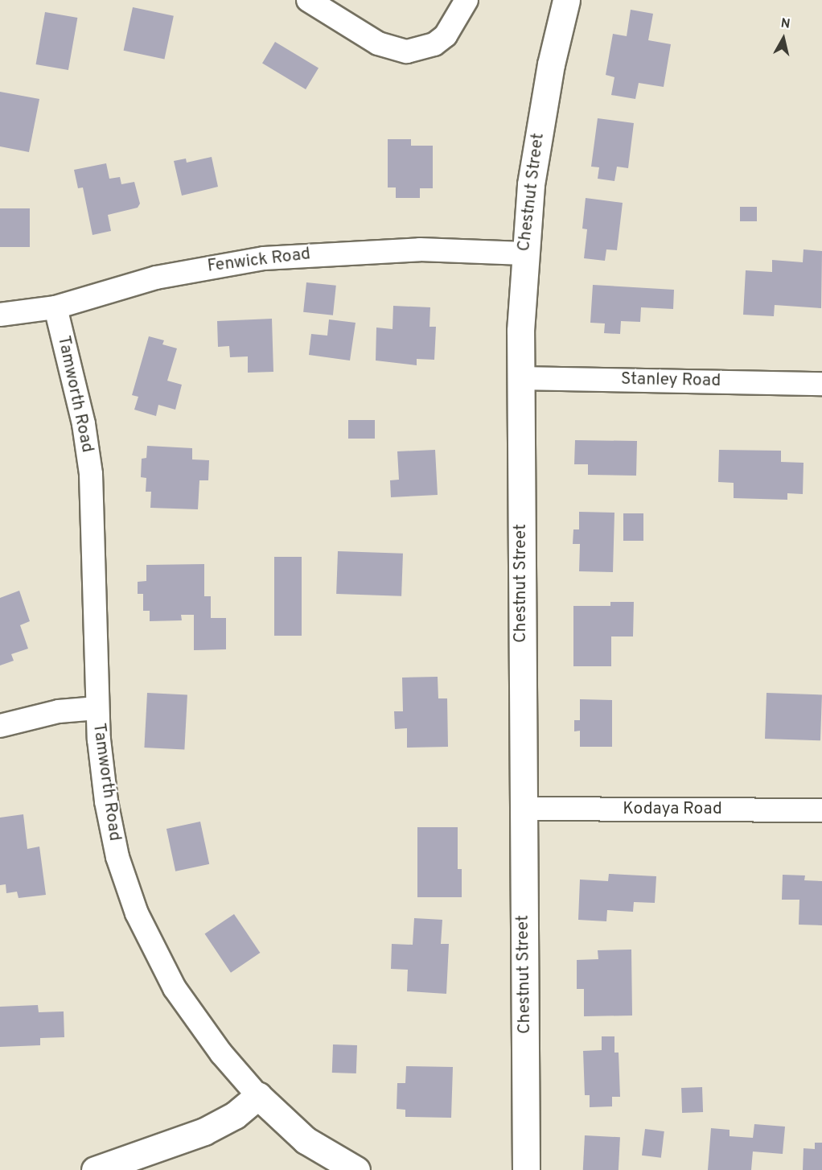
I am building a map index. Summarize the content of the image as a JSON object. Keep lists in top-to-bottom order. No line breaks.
{"streets":{"main road":["Chestnut Street","Tamworth Road"],"street":["Fenwick Road","Stanley Road","Kodaya Road"]},"crossings":[["Chestnut Street","Fenwick Road"],["Chestnut Street","Stanley Road"],["Chestnut Street","Kodaya Road"],["Fenwick Road","Tamworth Road"]],"north":"top"}
